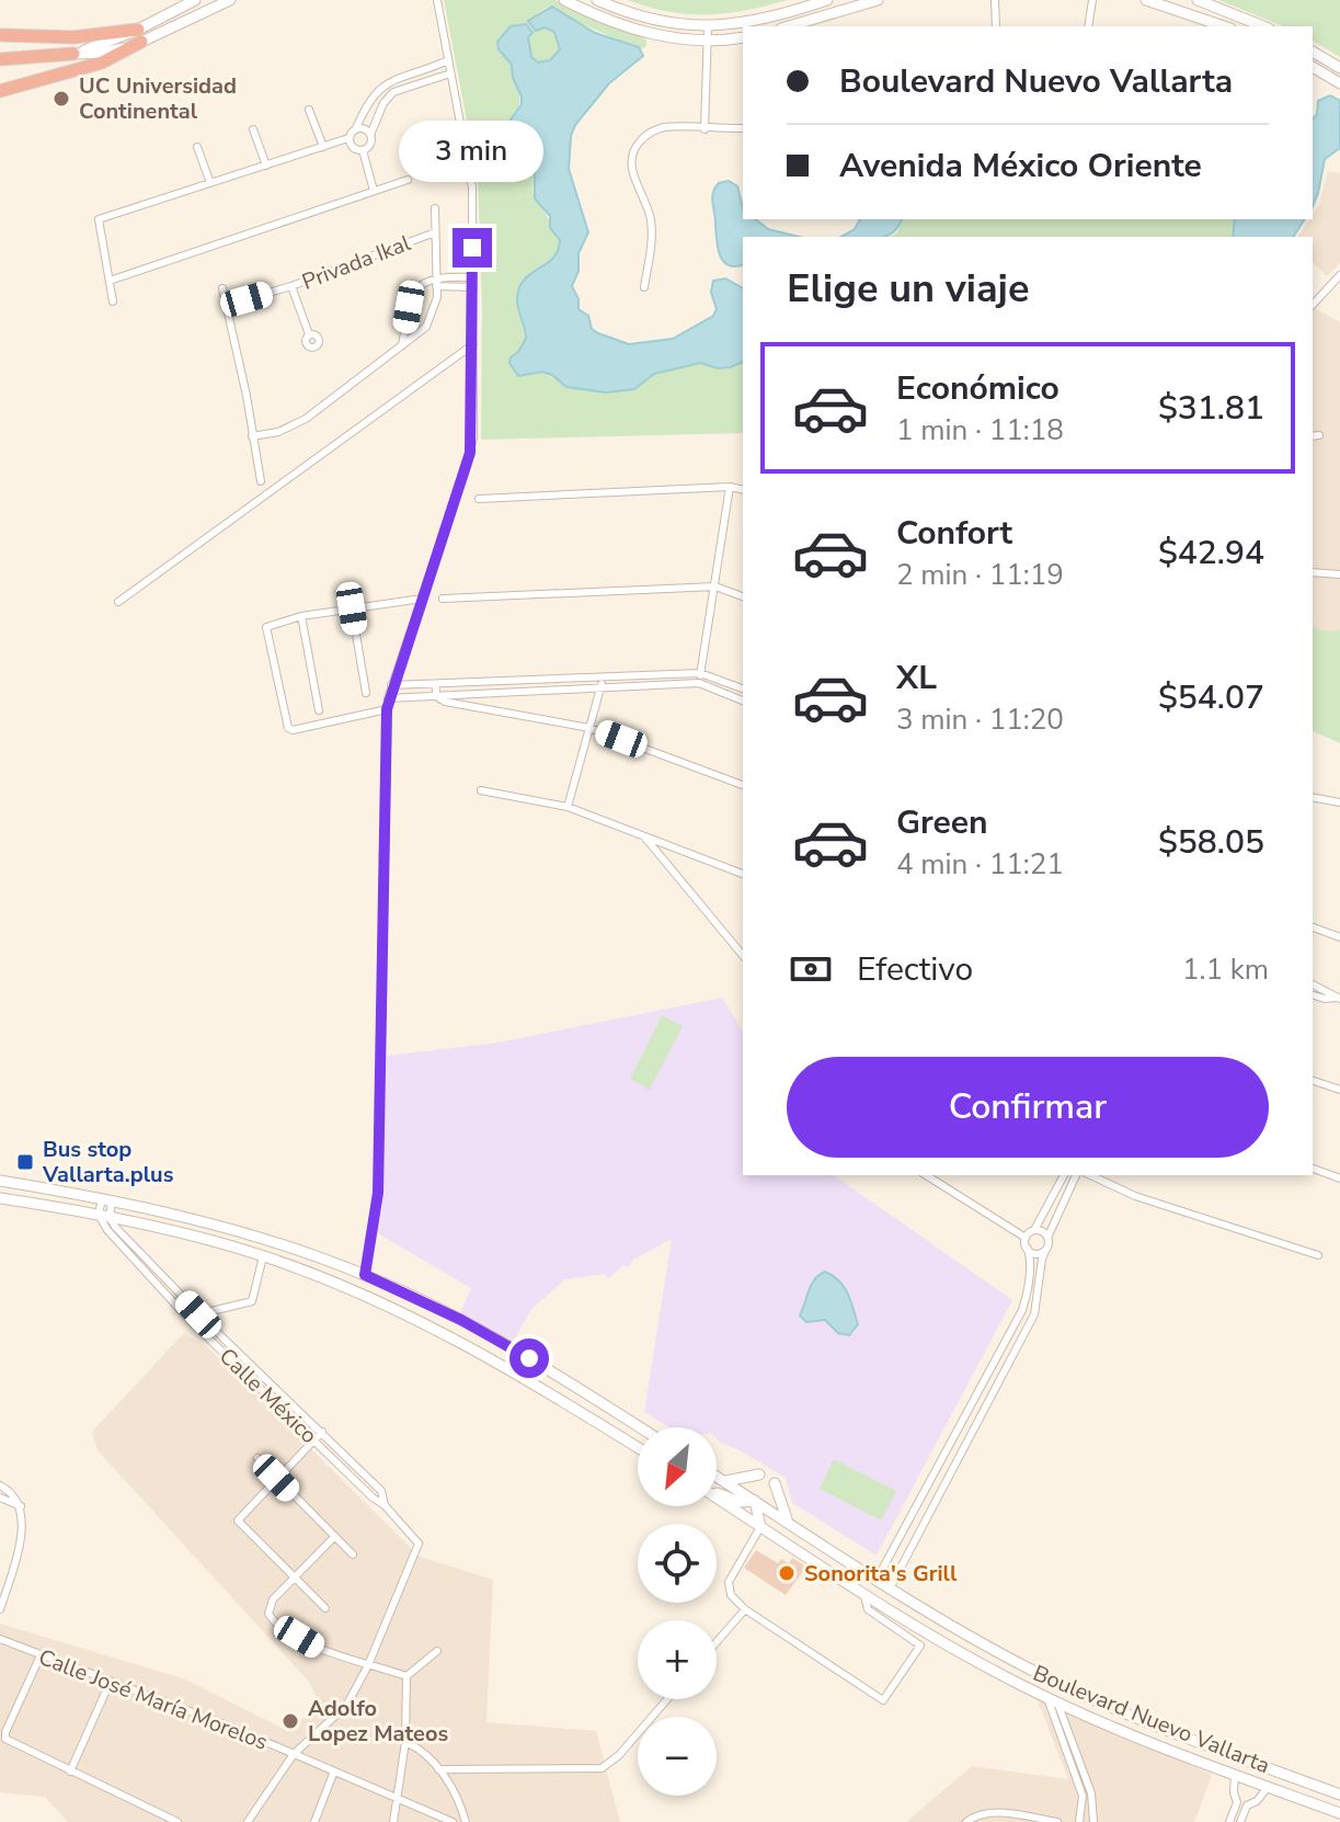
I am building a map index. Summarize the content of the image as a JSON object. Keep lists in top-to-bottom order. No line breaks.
{"streets":{"main road":["Boulevard Nuevo Vallarta"],"street":["Privada Ikal","Calle México","Calle José María Morelos"]},"places":{"other":["UC Universidad Continental","Sonorita's Grill","Adolfo Lopez Mateos"],"transit":["Bus stop Vallarta.plus"]},"north":"bottom left","page":{"banner":["Boulevard Nuevo Vallarta","Avenida México Oriente"],"bubble":"3 min","heading":"Elige un viaje","list":[{"name":"Económico","note":"1 min · 11:18","value":"$31.81"},{"name":"Confort","note":"2 min · 11:19","value":"$42.94"},{"name":"XL","note":"3 min · 11:20","value":"$54.07"},{"name":"Green","note":"4 min · 11:21","value":"$58.05"}],"pay":["Efectivo","1.1 km"],"buttons":"Confirmar","map_buttons":["+","−"]}}
